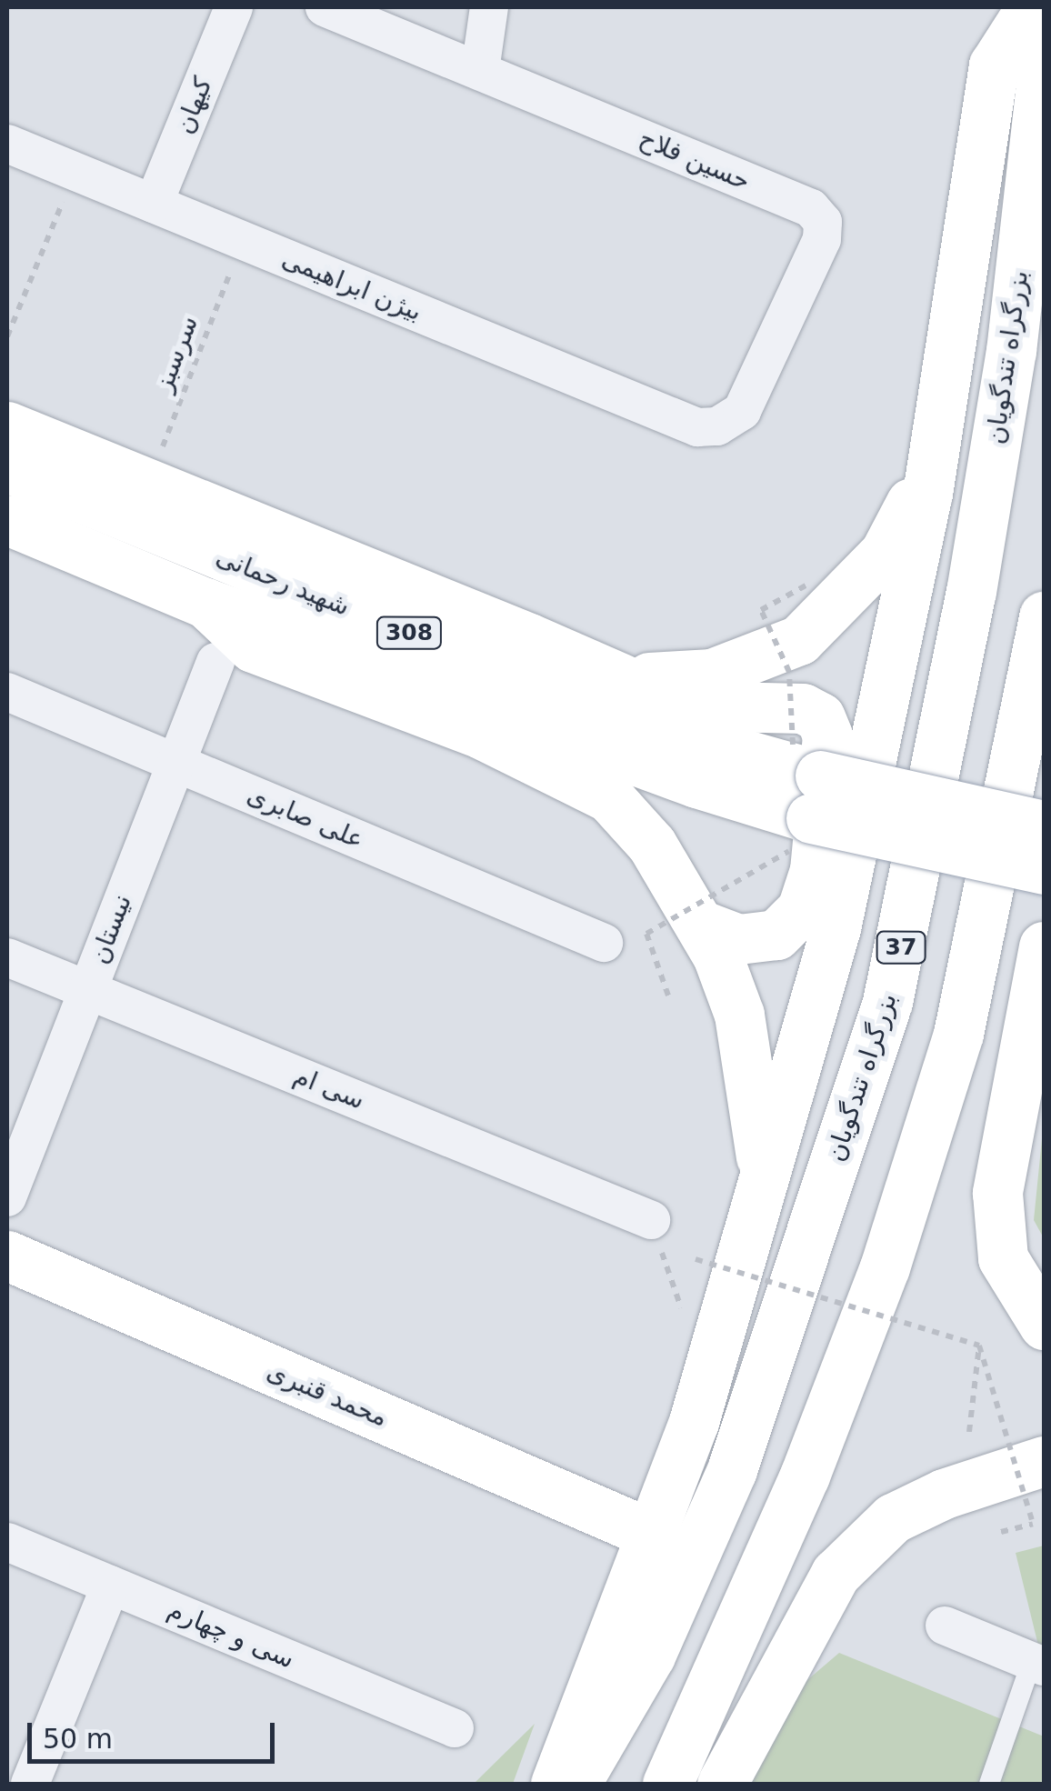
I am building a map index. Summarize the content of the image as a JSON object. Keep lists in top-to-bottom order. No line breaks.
{"streets":{"main road":["بزرگراه تندگویان","شهید رحمانی","308","37","محمد قنبری"],"street":["کیهان","حسین فلاح","بیژن ابراهیمی","علی صابری","نیستان","سی ام","سی و چهارم"],"path":["سرسبز"]},"crossings":[["کیهان","بیژن ابراهیمی"],["حسین فلاح","بیژن ابراهیمی"],["بیژن ابراهیمی","سرسبز"],["سرسبز","شهید رحمانی"],["شهید رحمانی","308"],["علی صابری","نیستان"],["نیستان","سی ام"]],"scale_bar":"50 m"}
